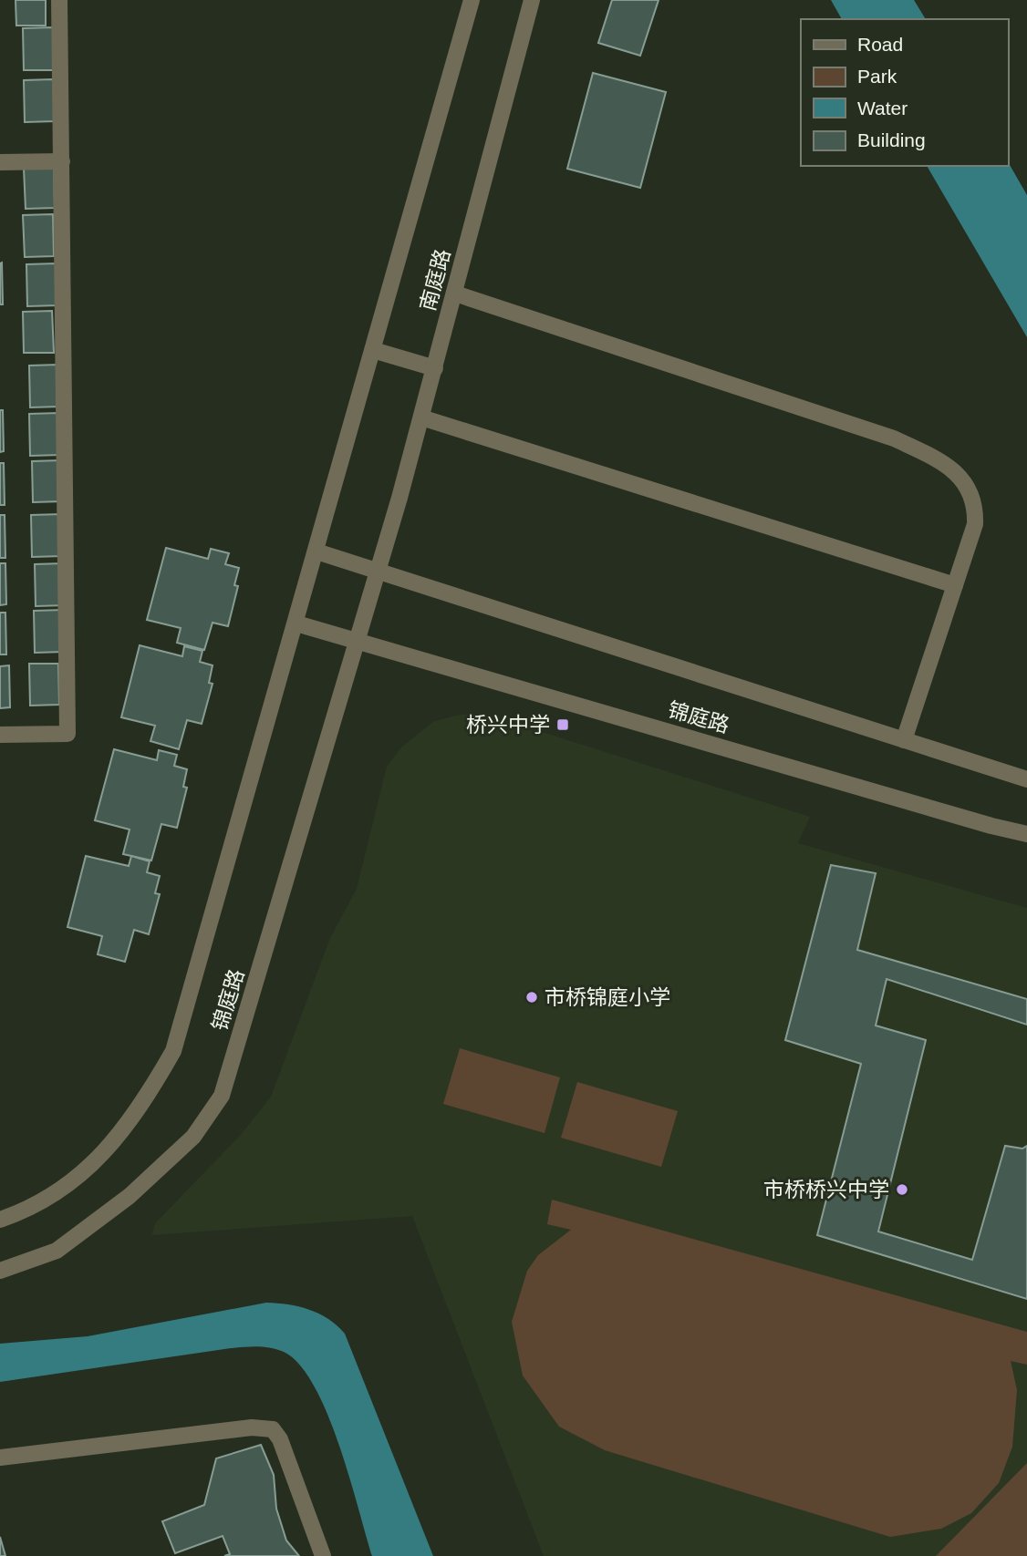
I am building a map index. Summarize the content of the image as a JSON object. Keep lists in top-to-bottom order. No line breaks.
{"streets":{"street":["南庭路","锦庭路"]},"crossings":[["南庭路","锦庭路"]],"places":{"transit":["桥兴中学"],"other":["市桥锦庭小学","市桥桥兴中学"]},"legend":["Road","Park","Water","Building"]}
